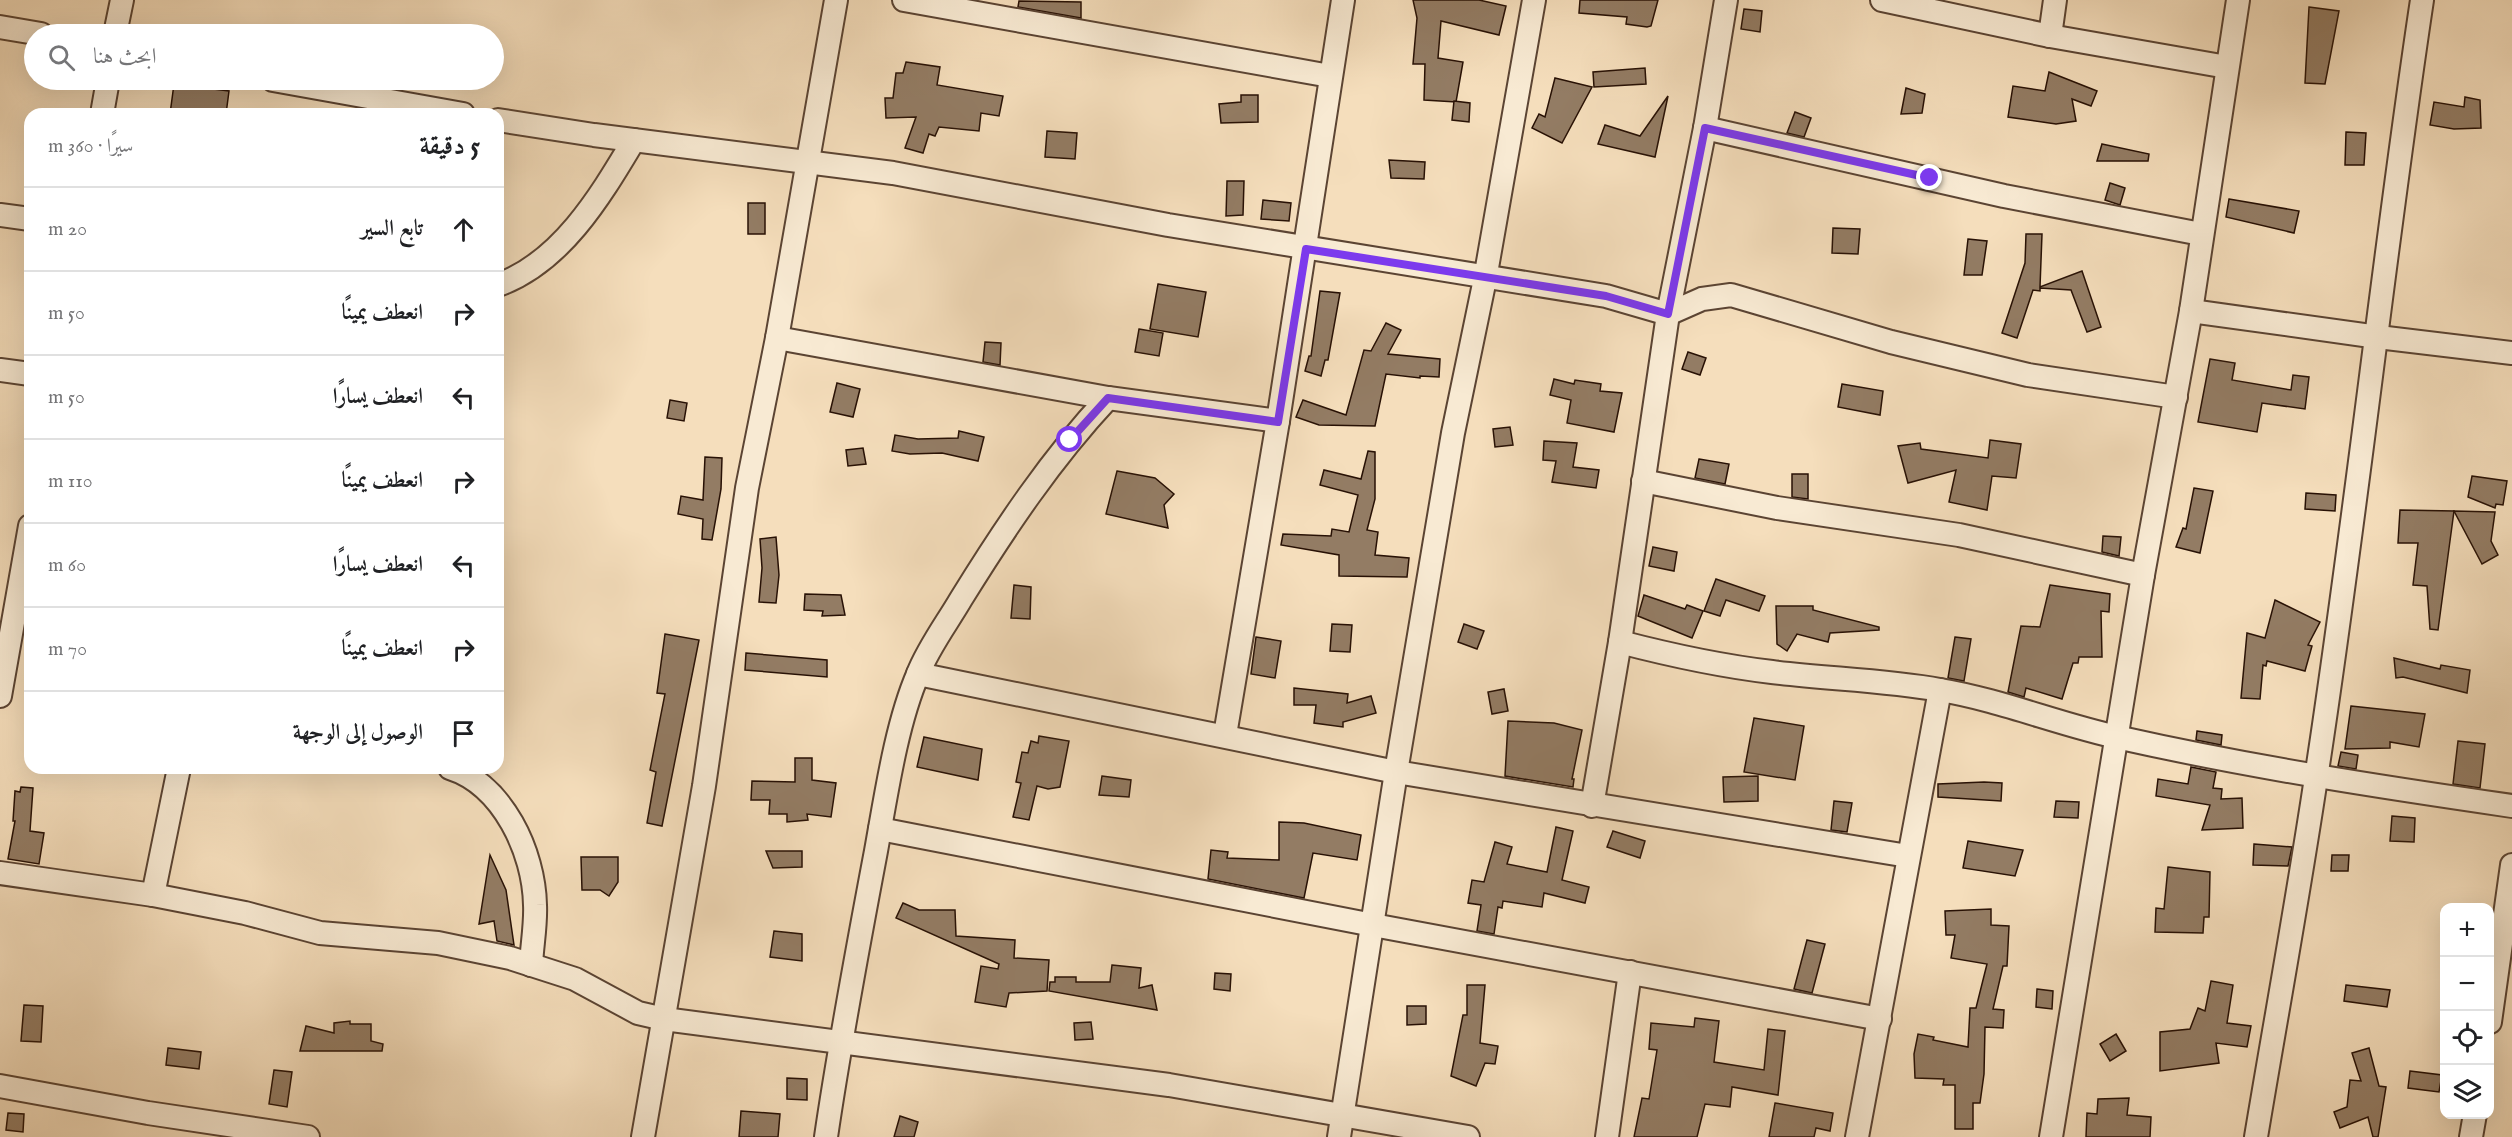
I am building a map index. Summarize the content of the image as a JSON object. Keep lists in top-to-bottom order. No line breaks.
{"page":{"search":"ابحث هنا","heading":["5 دقيقة","سيرًا · 360 m"],"list":[["تابع السير","20 m"],["انعطف يمينًا","50 m"],["انعطف يسارًا","50 m"],["انعطف يمينًا","110 m"],["انعطف يسارًا","60 m"],["انعطف يمينًا","70 m"],"الوصول إلى الوجهة"],"map_buttons":["+","−"]}}
